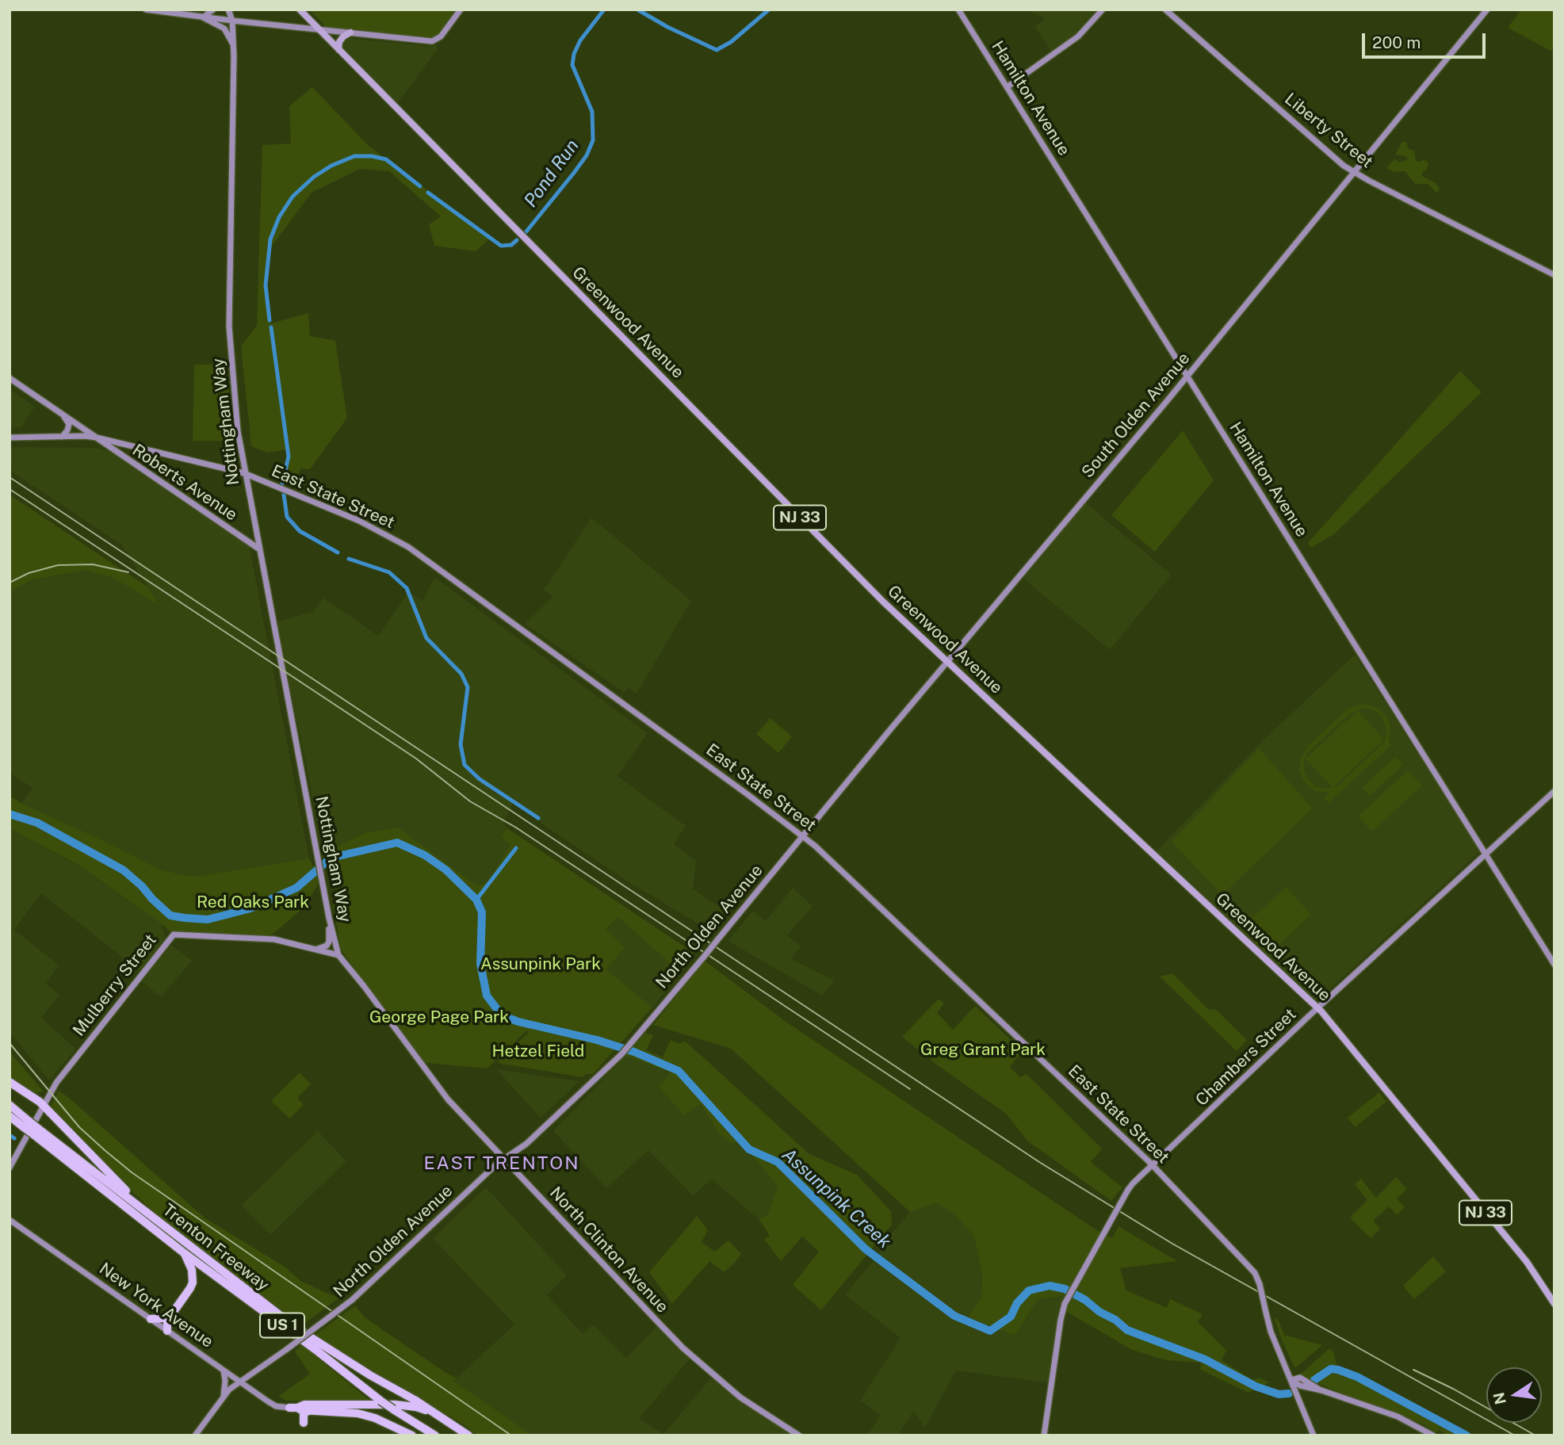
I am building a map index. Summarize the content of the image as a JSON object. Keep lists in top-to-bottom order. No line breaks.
{"streets":{"highway":["Trenton Freeway","US 1"],"main road":["Greenwood Avenue","NJ 33"],"street":["Hamilton Avenue","Liberty Street","South Olden Avenue","Nottingham Way","Roberts Avenue","East State Street","North Olden Avenue","Mulberry Street","Chambers Street","North Clinton Avenue","New York Avenue"]},"crossings":[["Hamilton Avenue","South Olden Avenue"],["Hamilton Avenue","Chambers Street"],["Liberty Street","South Olden Avenue"],["Greenwood Avenue","South Olden Avenue"],["Greenwood Avenue","Chambers Street"],["South Olden Avenue","East State Street"],["South Olden Avenue","North Olden Avenue"],["Nottingham Way","Roberts Avenue"],["Nottingham Way","East State Street"],["Nottingham Way","Mulberry Street"],["Nottingham Way","North Clinton Avenue"],["Roberts Avenue","East State Street"],["East State Street","North Olden Avenue"],["East State Street","Chambers Street"],["North Olden Avenue","North Clinton Avenue"],["North Olden Avenue","New York Avenue"],["Mulberry Street","North Clinton Avenue"]],"districts":["EAST TRENTON"],"water":["Pond Run","Assunpink Creek"],"parks":["Red Oaks Park","Assunpink Park","George Page Park","Greg Grant Park","Hetzel Field"],"scale_bar":"200 m","north":"left"}
